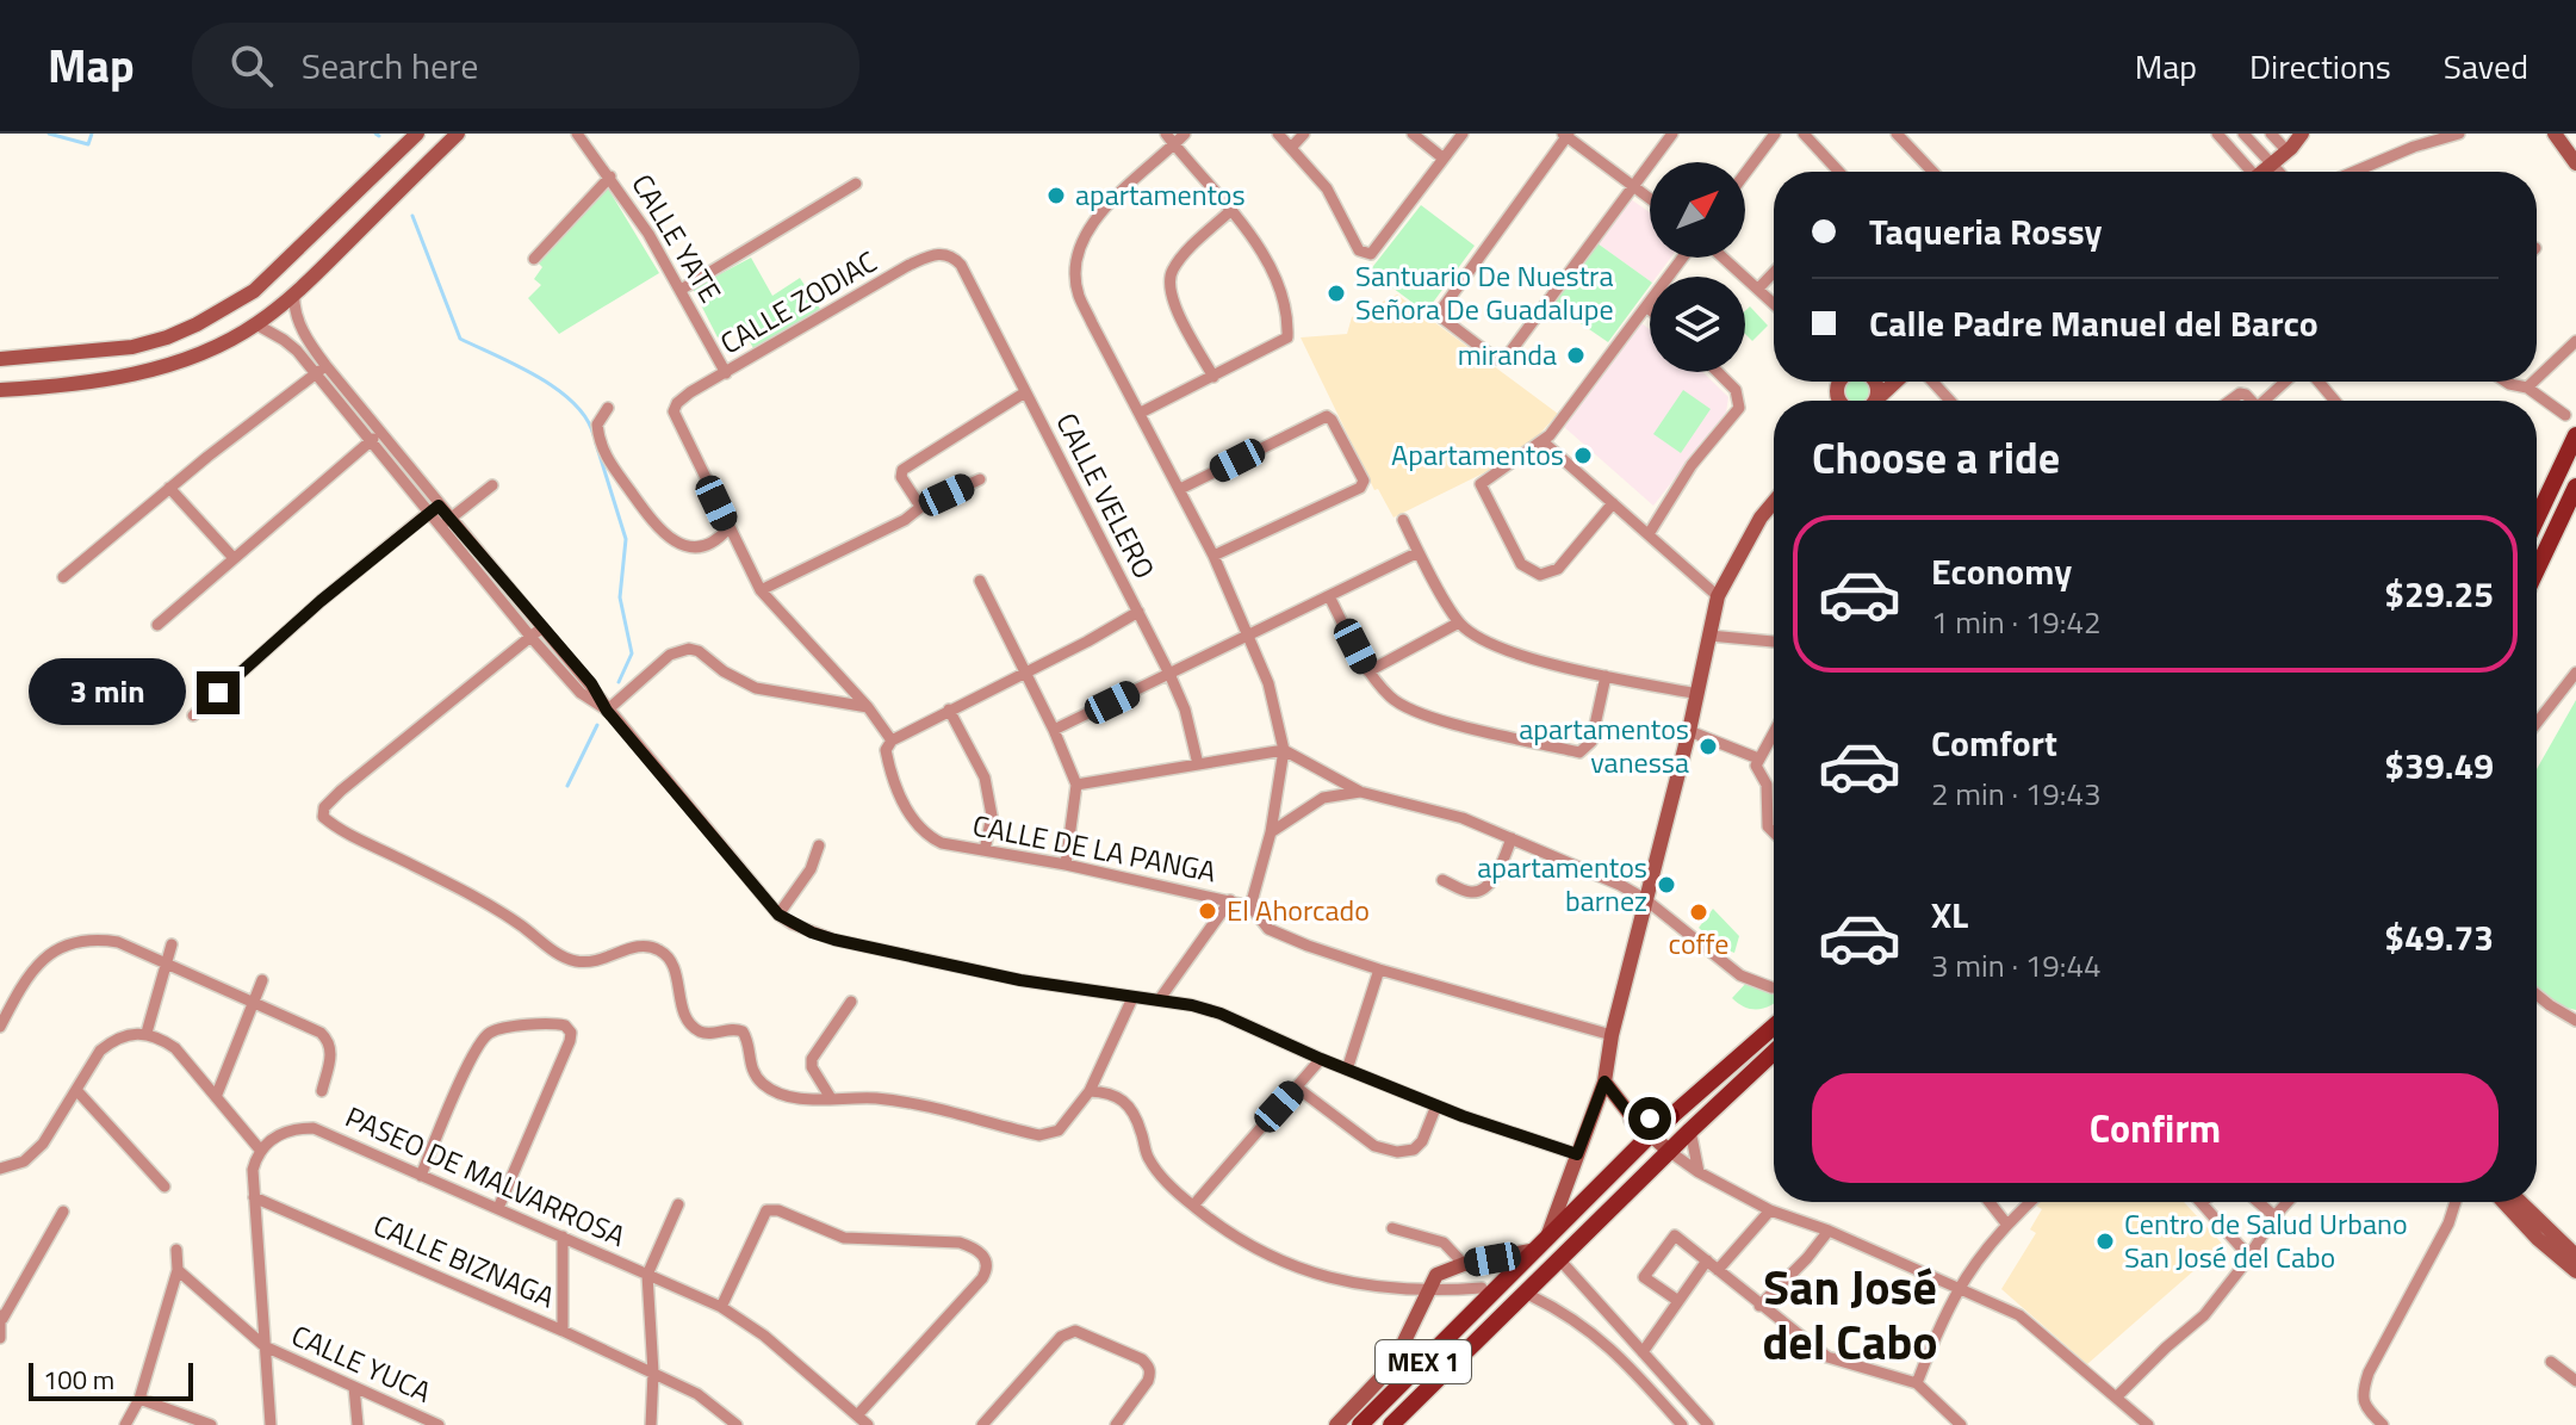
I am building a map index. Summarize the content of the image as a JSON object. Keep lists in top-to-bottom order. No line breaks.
{"streets":{"main road":["MEX 1"],"street":["CALLE YATE","CALLE ZODIAC","CALLE VELERO","CALLE DE LA PANGA","PASEO DE MALVARROSA","CALLE BIZNAGA","CALLE YUCA"]},"crossings":[["CALLE YATE","CALLE ZODIAC"],["CALLE ZODIAC","CALLE VELERO"]],"districts":["San José del Cabo"],"places":["apartamentos","Santuario De Nuestra Señora De Guadalupe","miranda","Apartamentos","apartamentos vanessa","apartamentos barnez","El Ahorcado","coffe","Centro de Salud Urbano San José del Cabo"],"scale_bar":"100 m","north":"top right","page":{"header":"Map","search":"Search here","nav":["Map","Directions","Saved"],"banner":["Taqueria Rossy","Calle Padre Manuel del Barco"],"heading":"Choose a ride","list":[{"name":"Economy","note":"1 min · 19:42","value":"$29.25"},{"name":"Comfort","note":"2 min · 19:43","value":"$39.49"},{"name":"XL","note":"3 min · 19:44","value":"$49.73"}],"bubble":"3 min","buttons":"Confirm","scale":"100 m"}}
